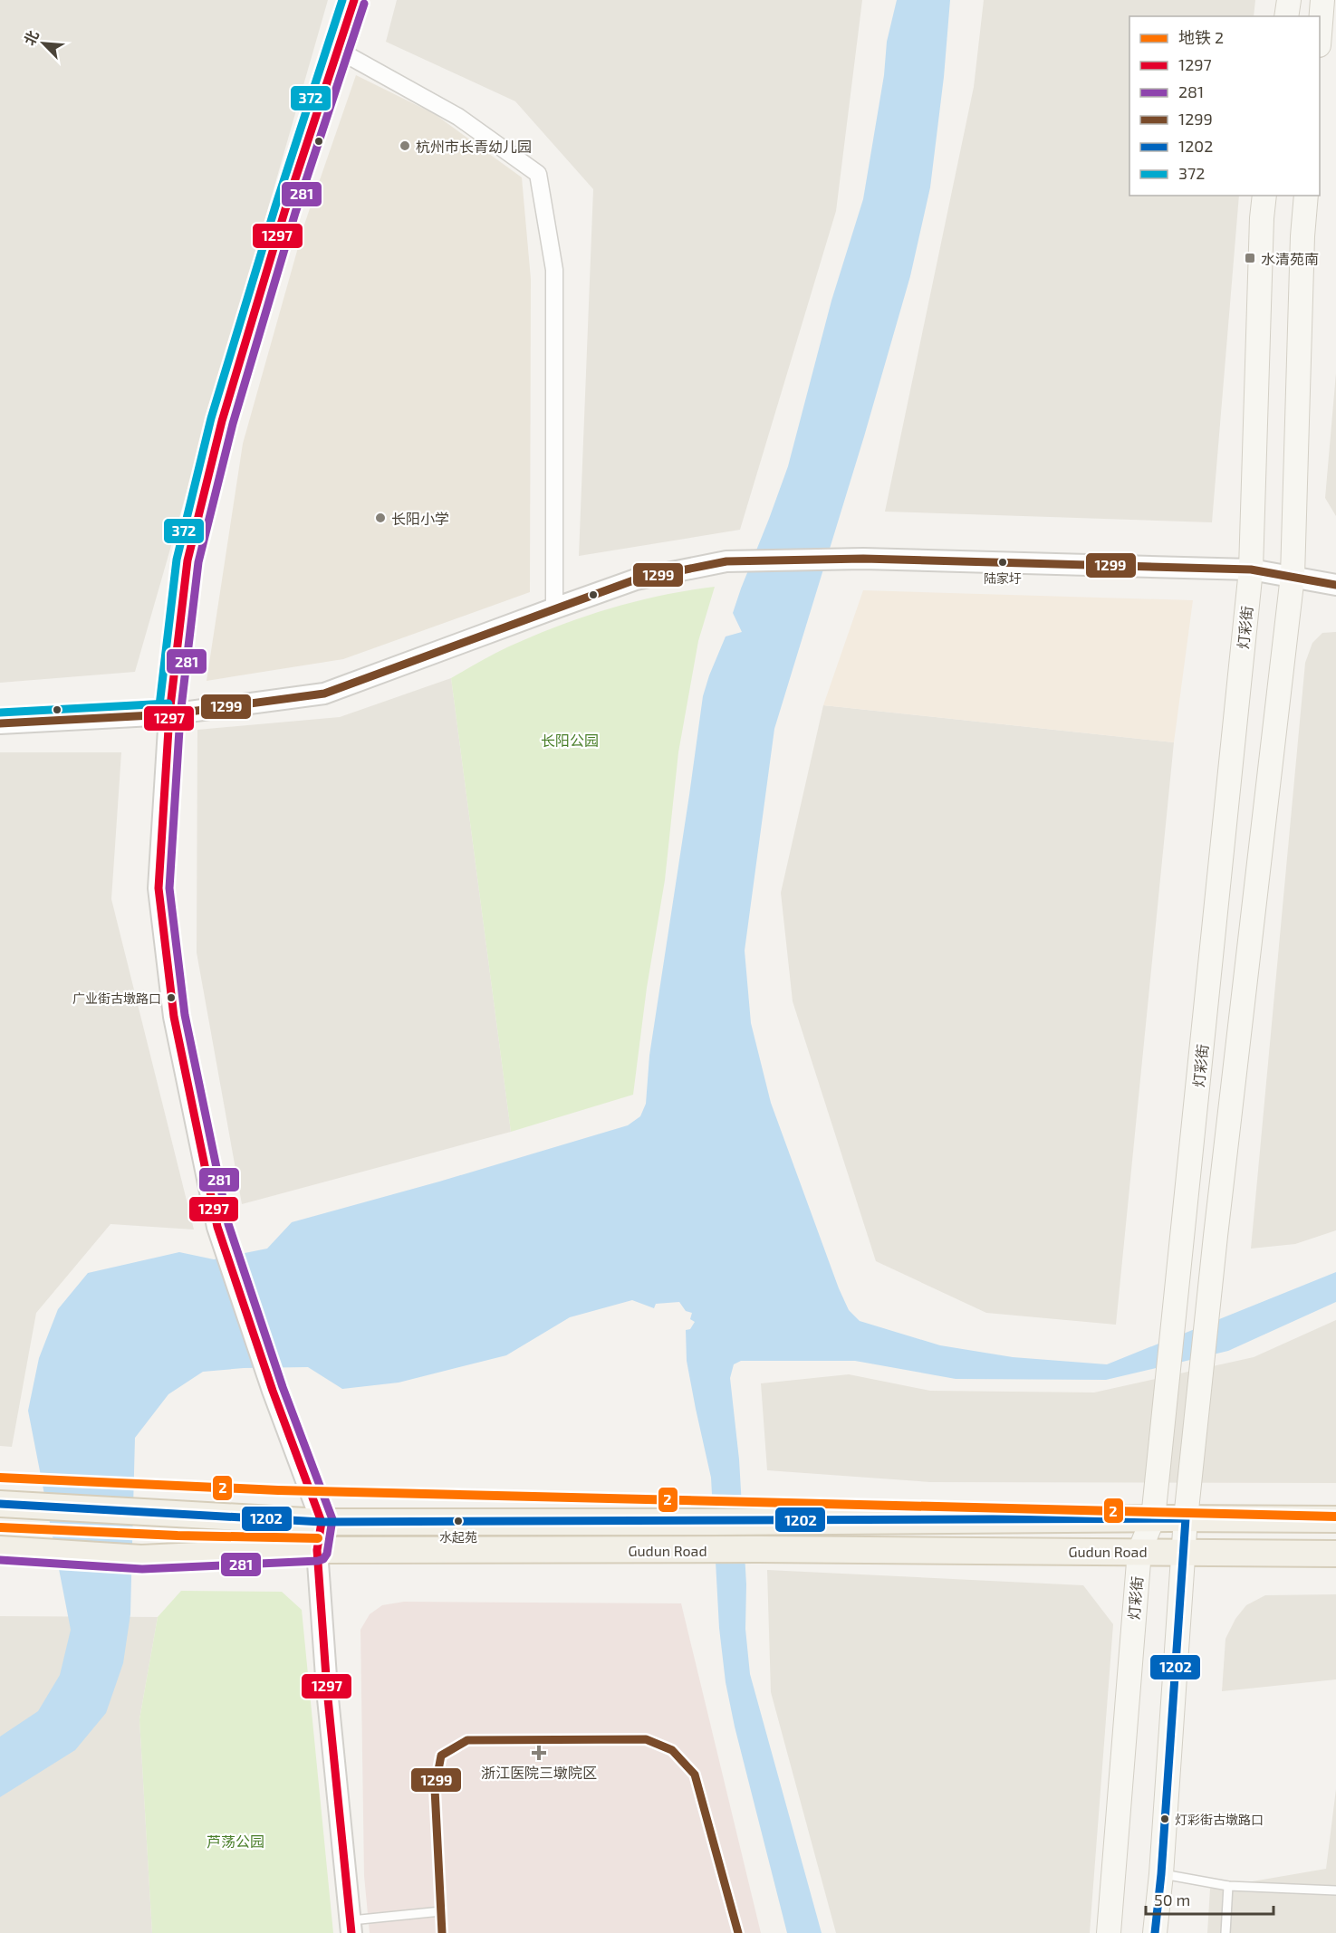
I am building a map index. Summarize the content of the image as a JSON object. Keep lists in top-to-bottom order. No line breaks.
{"streets":{"main road":["灯彩街","Gudun Road"]},"crossings":[["灯彩街","Gudun Road"]],"parks":["长阳公园","芦荡公园"],"places":{"other":["杭州市长青幼儿园","长阳小学","陆家圩","广业街古墩路口","水起苑","灯彩街古墩路口"],"transit":["水清苑南"],"health":["浙江医院三墩院区"]},"lines":["transit line 1297","transit line 372","transit line 281","transit line 1299","metro line 2","transit line 1202"],"legend":["地铁 2","1297","281","1299","1202","372"],"scale_bar":"50 m","north":"top left"}
